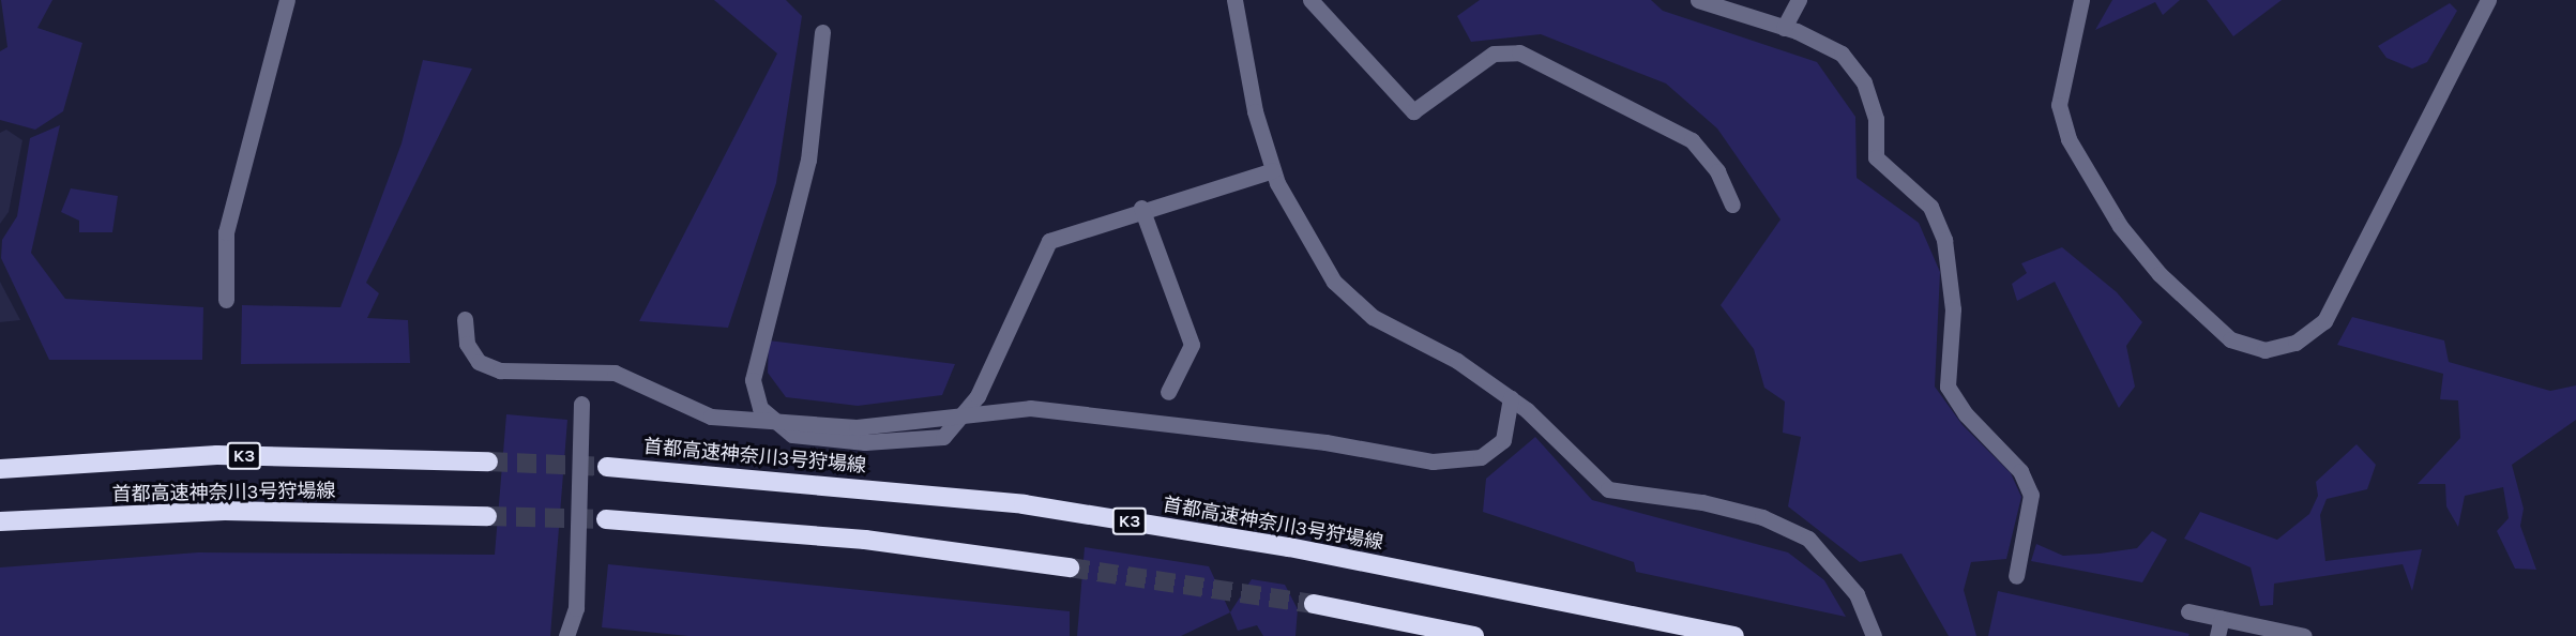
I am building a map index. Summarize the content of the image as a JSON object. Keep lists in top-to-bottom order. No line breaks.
{"streets":{"highway":["K3","首都高速神奈川3号狩場線"]}}
